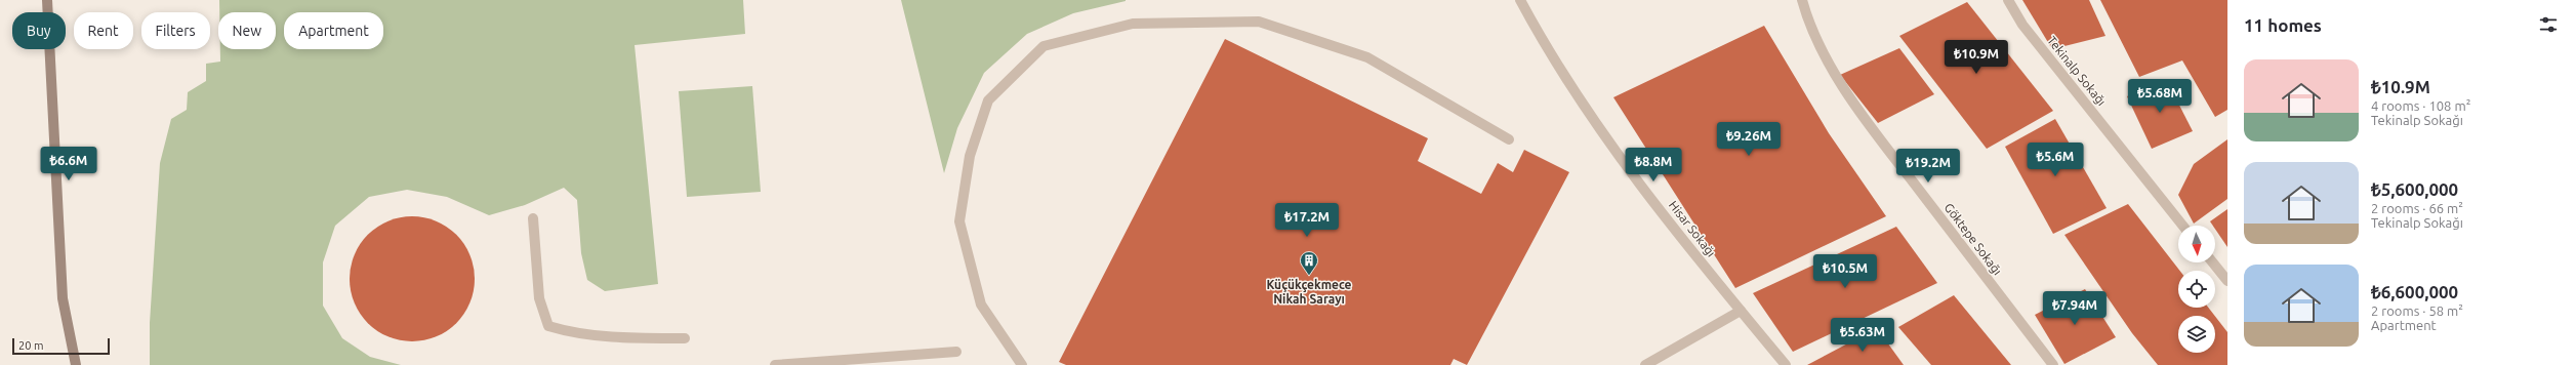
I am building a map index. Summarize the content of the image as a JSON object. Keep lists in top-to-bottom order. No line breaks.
{"streets":{"street":["Tekinalp Sokağı","Hisar Sokağı","Göktepe Sokağı"]},"places":{"building":["Küçükçekmece Nikah Sarayı"]},"scale_bar":"20 m","north":"bottom","page":{"heading":"11 homes","chip":["Buy","Rent","Filters","New","Apartment"],"price":["₺10.9M","₺5.68M","₺9.26M","₺5.6M","₺6.6M","₺8.8M","₺19.2M","₺17.2M","₺10.5M","₺7.94M","₺5.63M"],"list":[{"name":"₺10.9M","note":"4 rooms · 108 m² · Tekinalp Sokağı"},{"name":"₺5,600,000","note":"2 rooms · 66 m² · Tekinalp Sokağı"},{"name":"₺6,600,000","note":"2 rooms · 58 m² · Apartment"}],"scale":"20 m"}}
